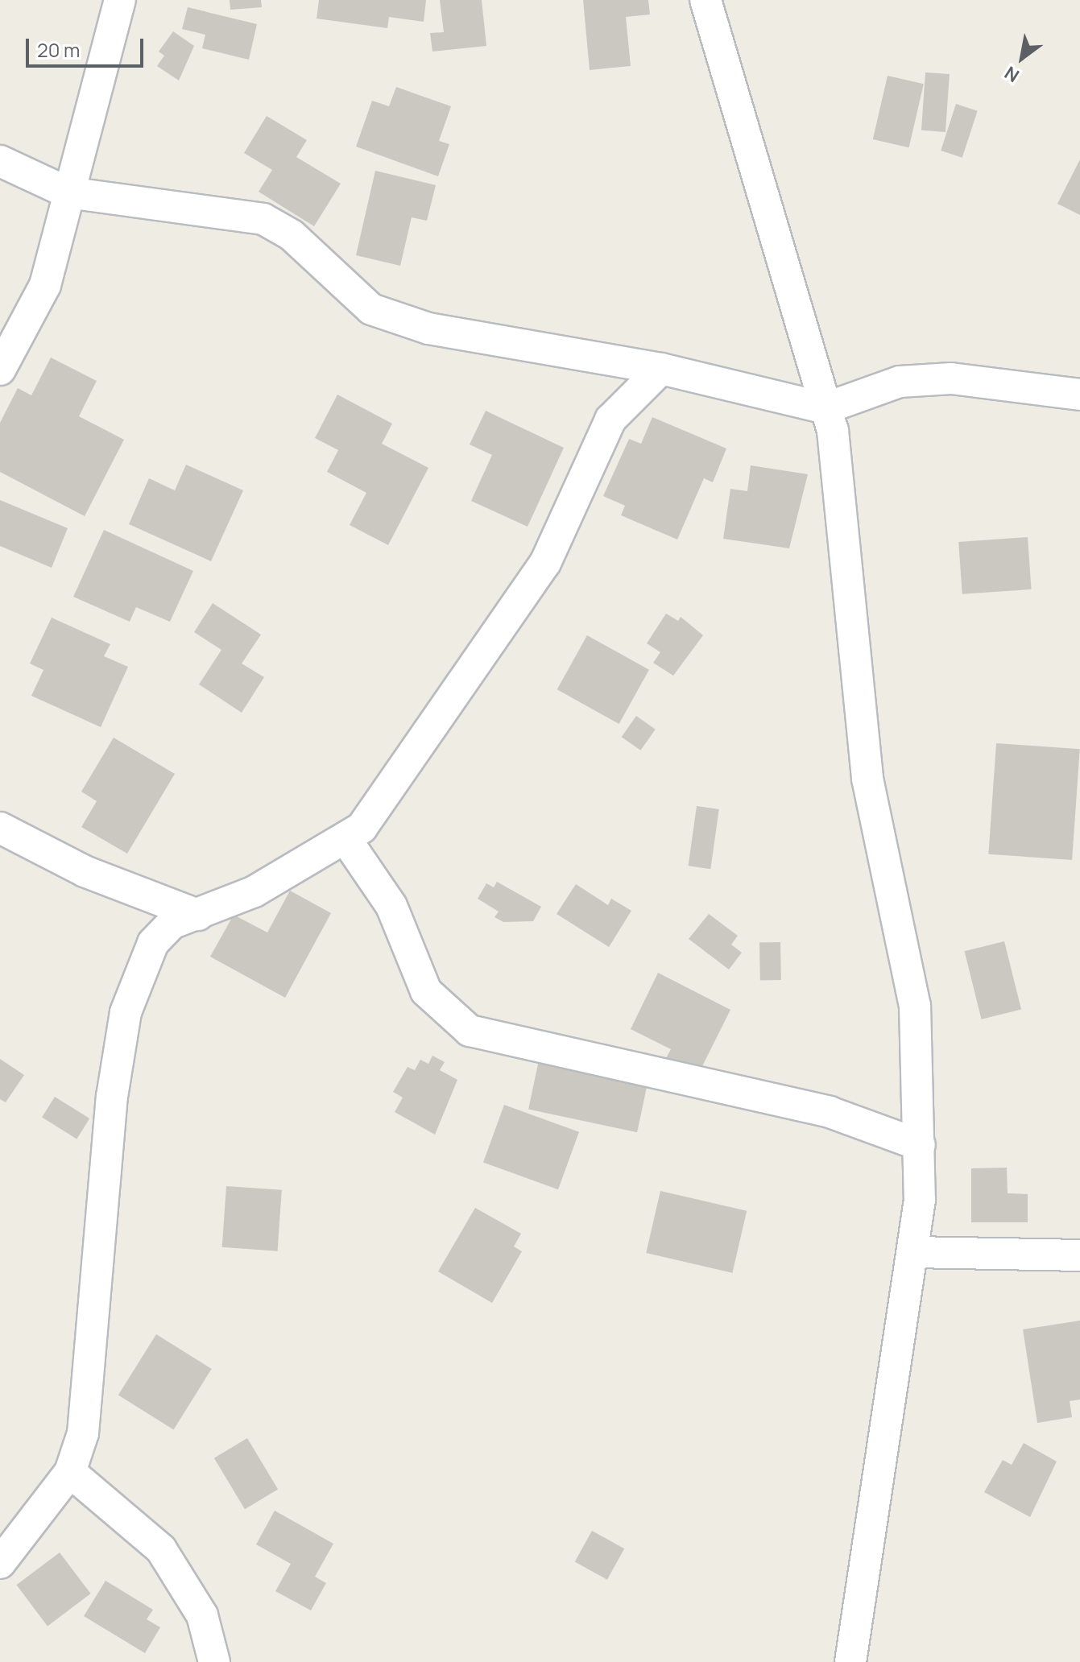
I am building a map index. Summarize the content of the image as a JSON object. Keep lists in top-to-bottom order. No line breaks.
{"scale_bar":"20 m","north":"bottom left"}
